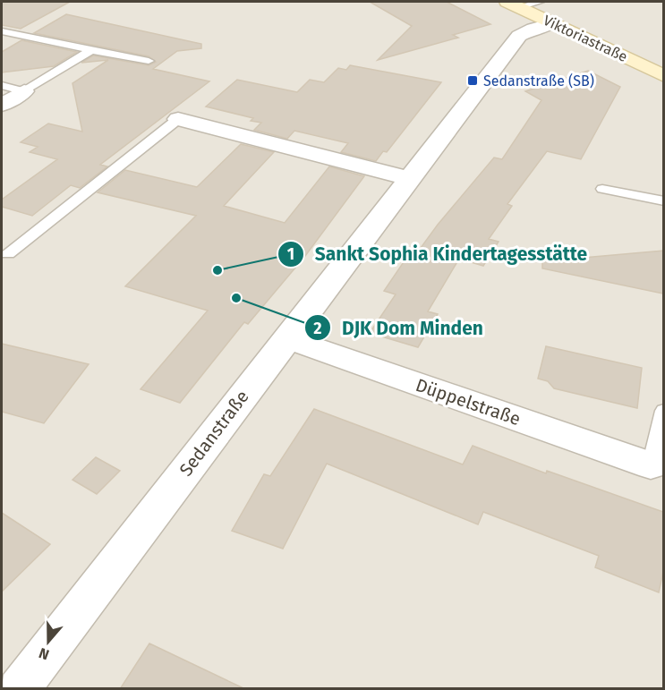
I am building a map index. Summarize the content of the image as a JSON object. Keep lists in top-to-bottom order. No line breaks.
{"streets":{"main road":["Viktoriastraße"],"street":["Düppelstraße","Sedanstraße"]},"crossings":[["Viktoriastraße","Sedanstraße"],["Düppelstraße","Sedanstraße"]],"places":{"transit":["Sedanstraße (SB)"],"other":["Sankt Sophia Kindertagesstätte","DJK Dom Minden"]},"north":"bottom"}
